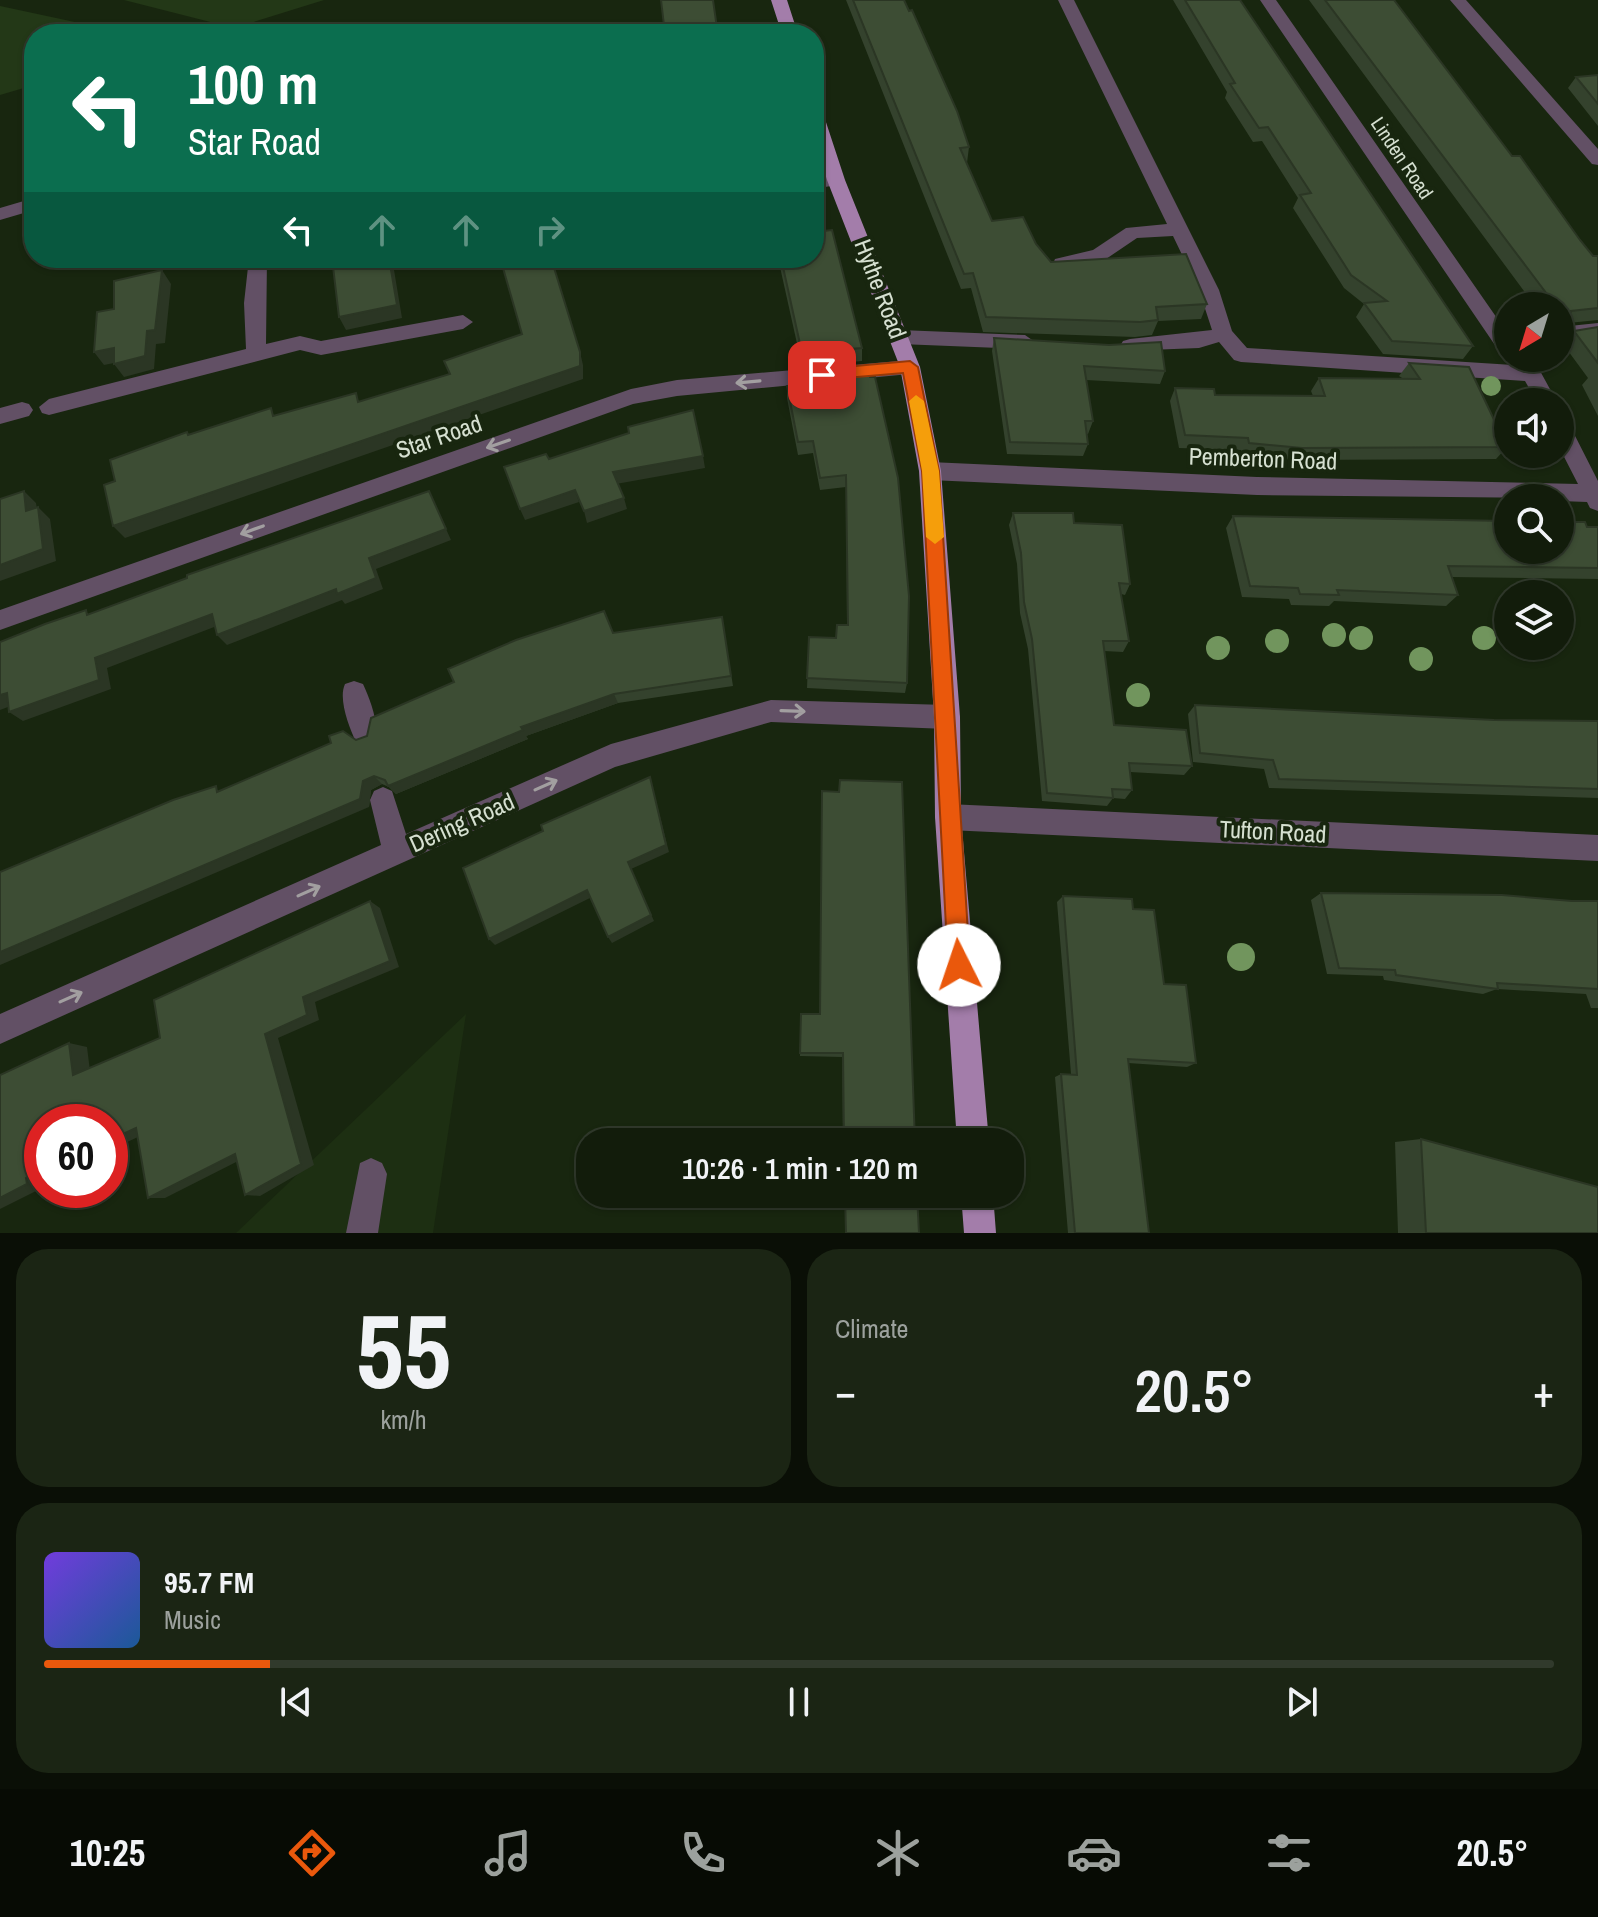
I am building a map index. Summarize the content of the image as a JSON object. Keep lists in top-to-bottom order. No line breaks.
{"streets":{"main road":["Hythe Road"],"street":["Linden Road","Star Road","Pemberton Road","Dering Road","Tufton Road"]},"crossings":[["Hythe Road","Star Road"],["Hythe Road","Pemberton Road"],["Hythe Road","Dering Road"],["Hythe Road","Tufton Road"]],"one_way":["Dering Road"],"north":"bottom left","page":{"turn":["100 m","Star Road"],"limit":"60","trip":"10:26 · 1 min · 120 m","tile":[["55","km/h"],"Climate"],"heat":["−","20.5°","+"],"song":["95.7 FM","Music"],"tabs":["10:25","20.5°"]}}
